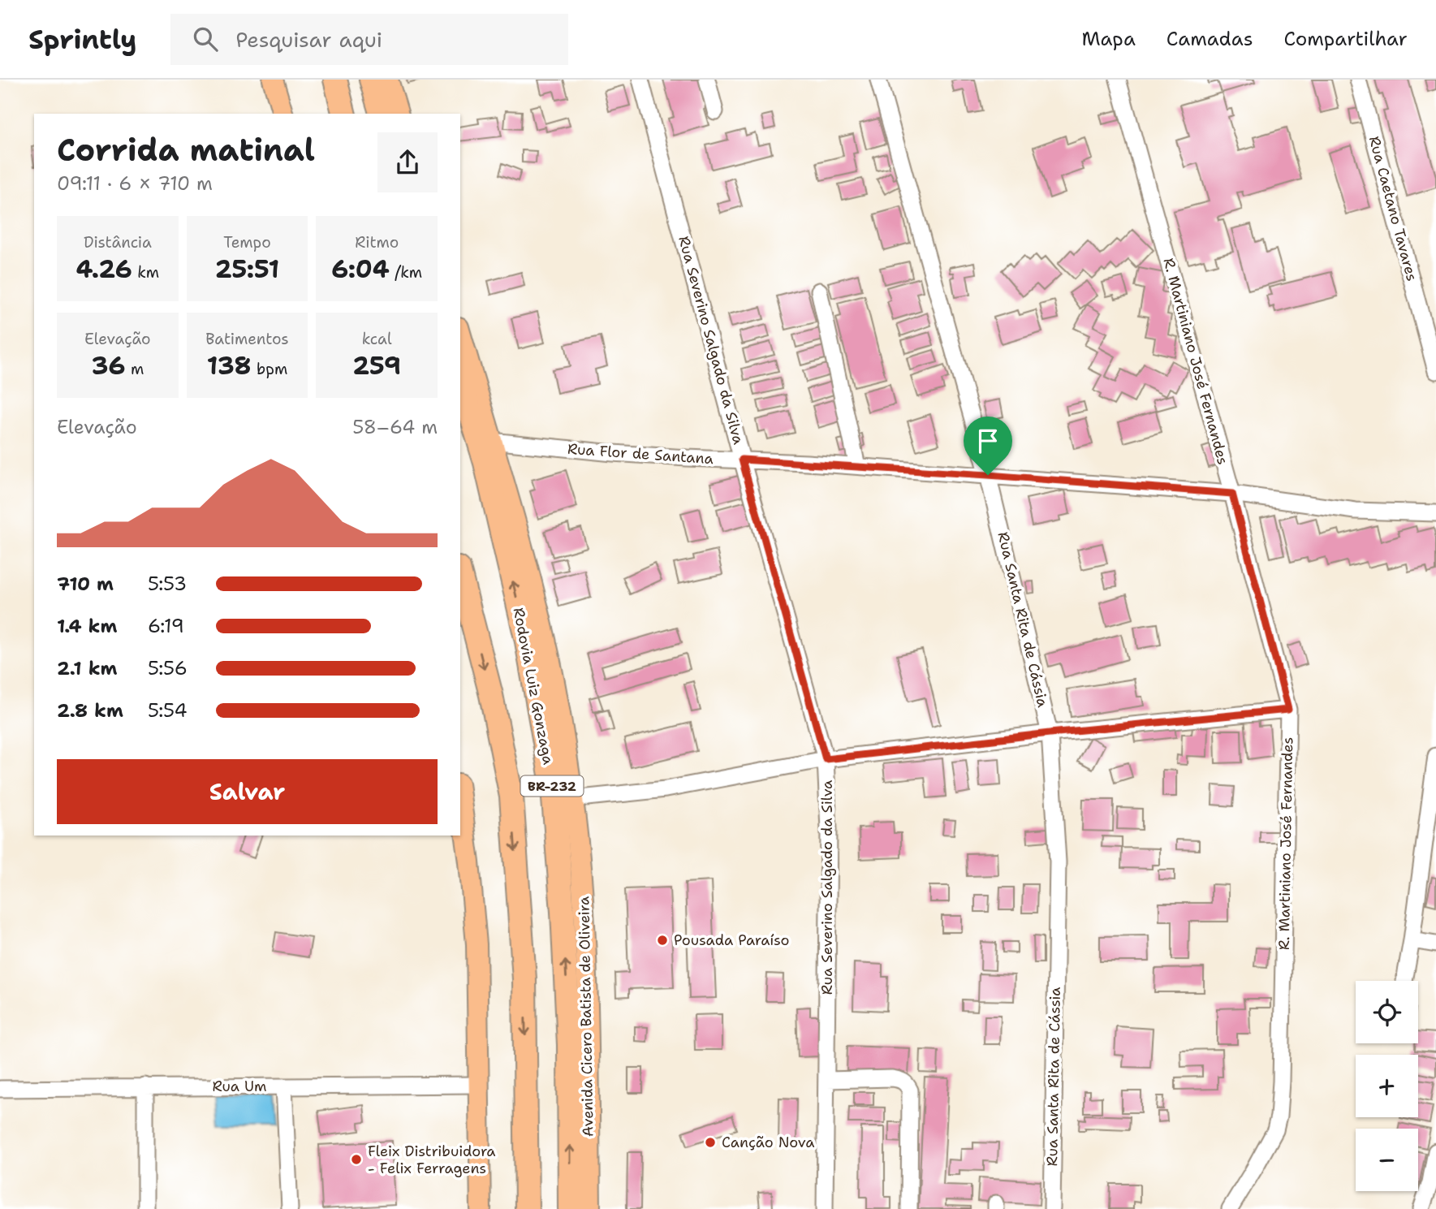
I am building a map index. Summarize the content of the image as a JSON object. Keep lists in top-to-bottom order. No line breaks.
{"streets":{"highway":["Rodovia Luiz Gonzaga","BR-232"],"main road":["Avenida Cicero Batista de Oliveira"],"street":["Rua Caetano Tavares","Rua Severino Salgado da Silva","R. Martiniano José Fernandes","Rua Flor de Santana","Rua Santa Rita de Cássia","Rua Um"]},"crossings":[["Rua Severino Salgado da Silva","Rua Flor de Santana"],["R. Martiniano José Fernandes","Rua Flor de Santana"],["Rua Flor de Santana","Rua Santa Rita de Cássia"],["Rua Flor de Santana","Avenida Cicero Batista de Oliveira"]],"places":["Pousada Paraíso","Canção Nova","Fleix Distribuidora - Felix Ferragens"],"page":{"header":"Sprintly","search":"Pesquisar aqui","nav":["Mapa","Camadas","Compartilhar"],"heading":["Corrida matinal","09:11 · 6 × 710 m"],"stats":[["Distância","4.26 km"],["Tempo","25:51"],["Ritmo","6:04 /km"],["Elevação","36 m"],["Batimentos","138 bpm"],["kcal","259"]],"chart":["Elevação","58–64 m"],"list":[{"name":"710 m","note":"5:53"},{"name":"1.4 km","note":"6:19"},{"name":"2.1 km","note":"5:56"},{"name":"2.8 km","note":"5:54"}],"buttons":"Salvar","map_buttons":["+","−"]}}
